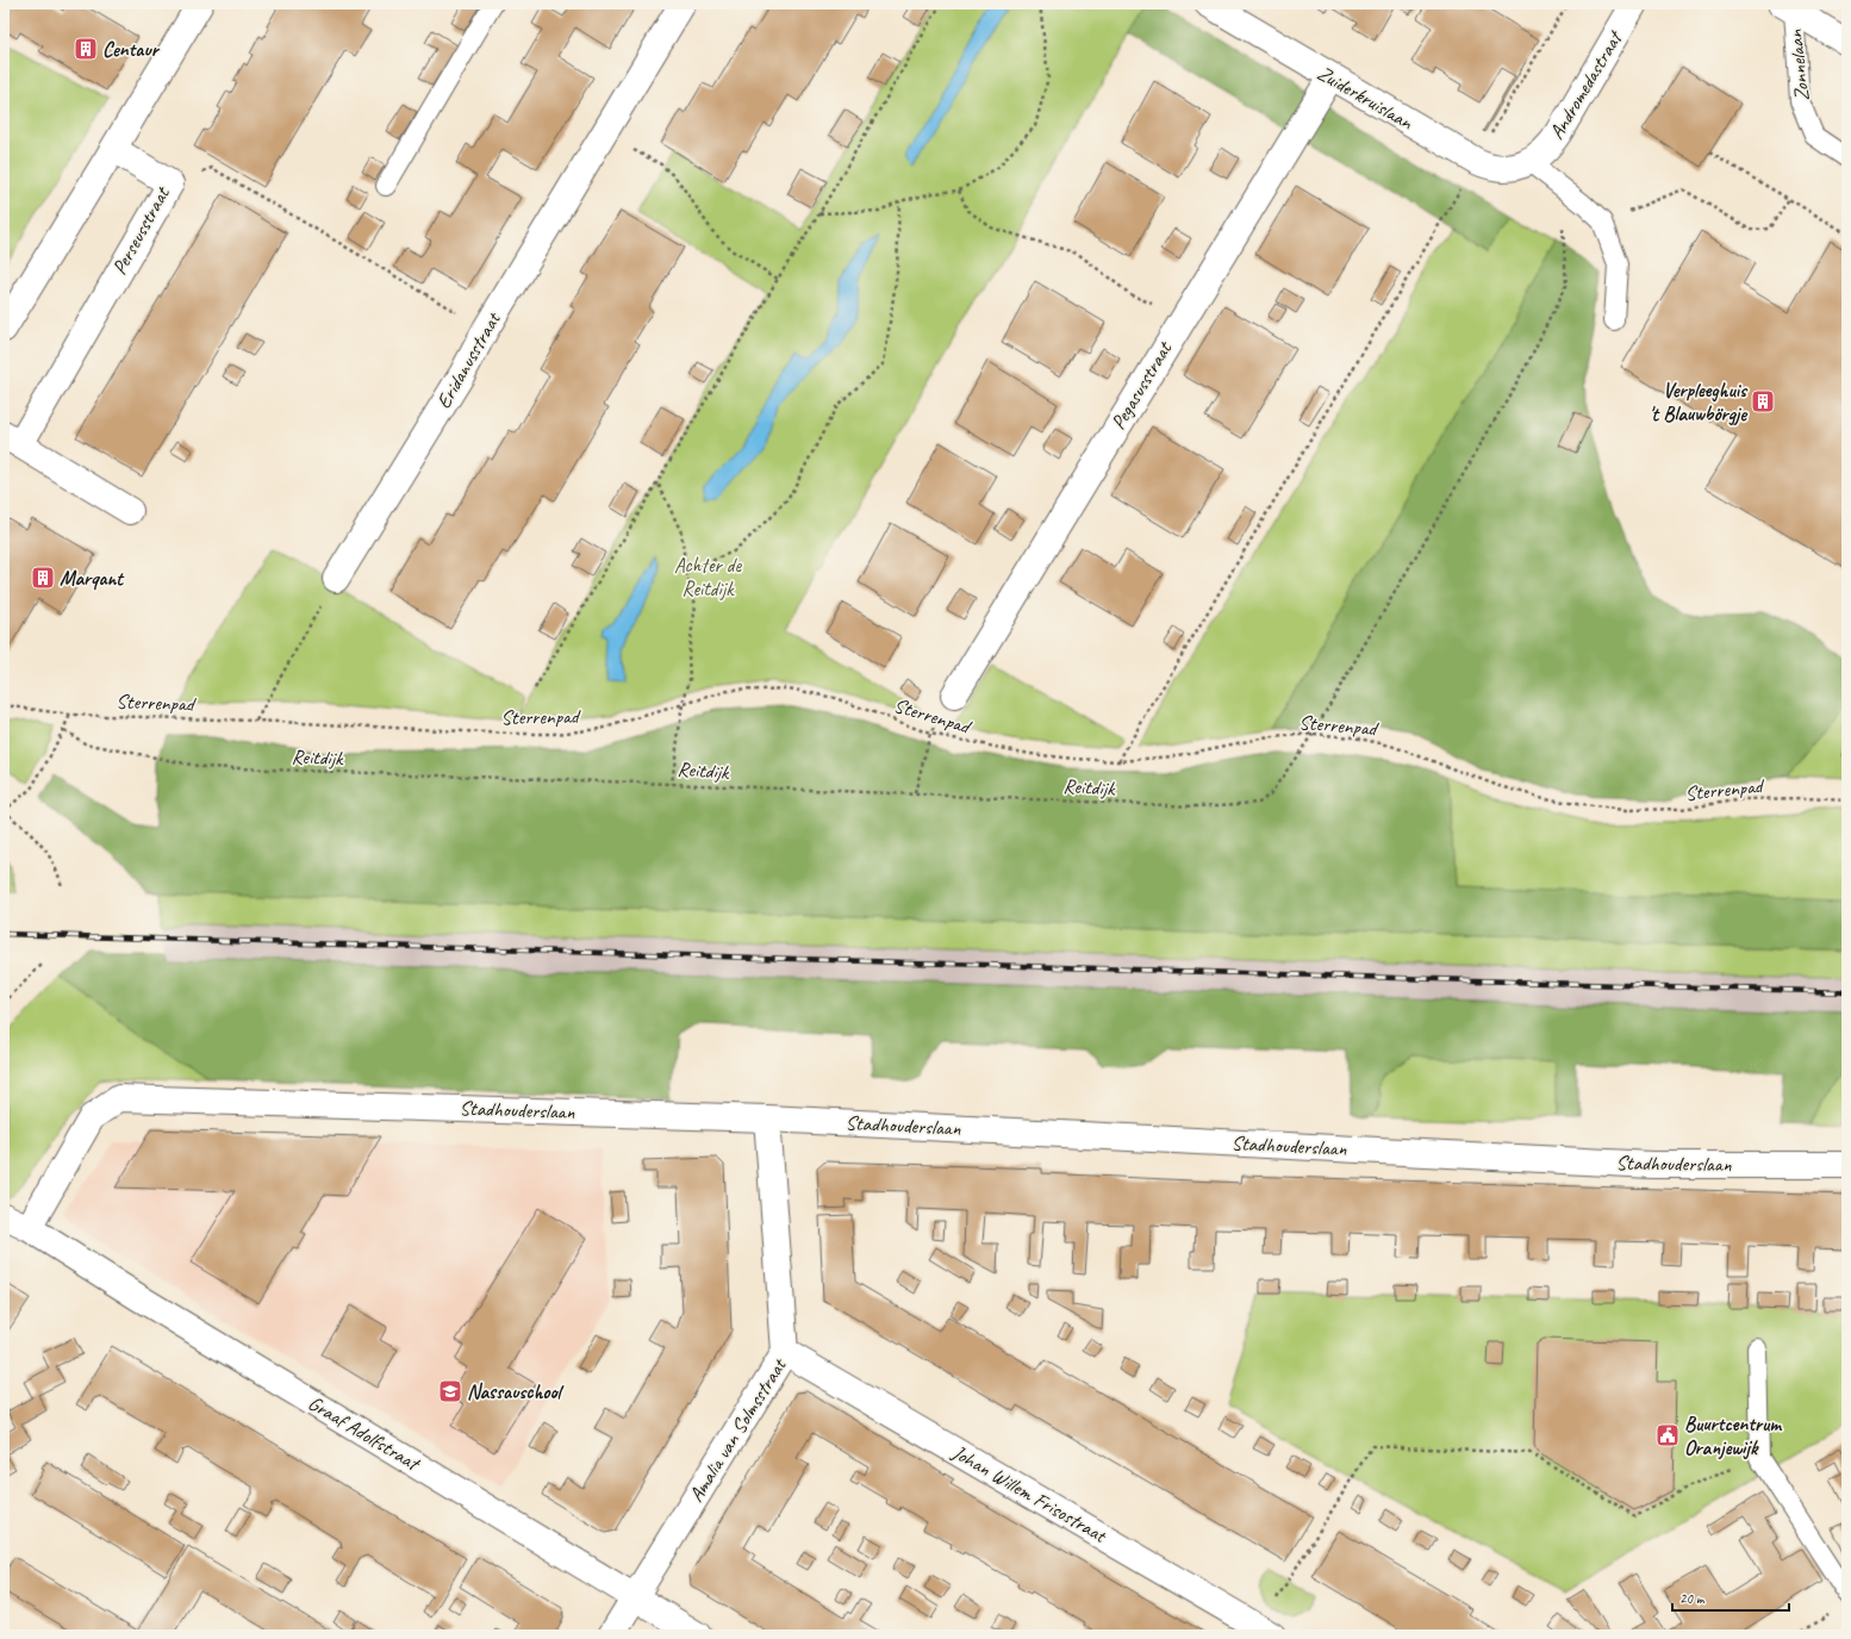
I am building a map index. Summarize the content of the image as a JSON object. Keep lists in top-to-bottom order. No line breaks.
{"streets":{"street":["Zonnelaan","Andromedastraat","Zuiderkruislaan","Perseusstraat","Eridanusstraat","Pegasusstraat","Stadhouderslaan","Amalia van Solmsstraat","Graaf Adolfstraat","Johan Willem Frisostraat"],"path":["Sterrenpad","Reitdijk"]},"crossings":[["Andromedastraat","Zuiderkruislaan"],["Zuiderkruislaan","Pegasusstraat"],["Sterrenpad","Reitdijk"],["Stadhouderslaan","Amalia van Solmsstraat"],["Stadhouderslaan","Graaf Adolfstraat"],["Amalia van Solmsstraat","Graaf Adolfstraat"],["Amalia van Solmsstraat","Johan Willem Frisostraat"]],"parks":["Achter de Reitdijk"],"places":{"building":["Centaur","Verpleeghuis 't Blauwbörgje","Marqant"],"school or university":["Nassauschool"],"public building":["Buurtcentrum Oranjewijk"]},"scale_bar":"20 m"}
